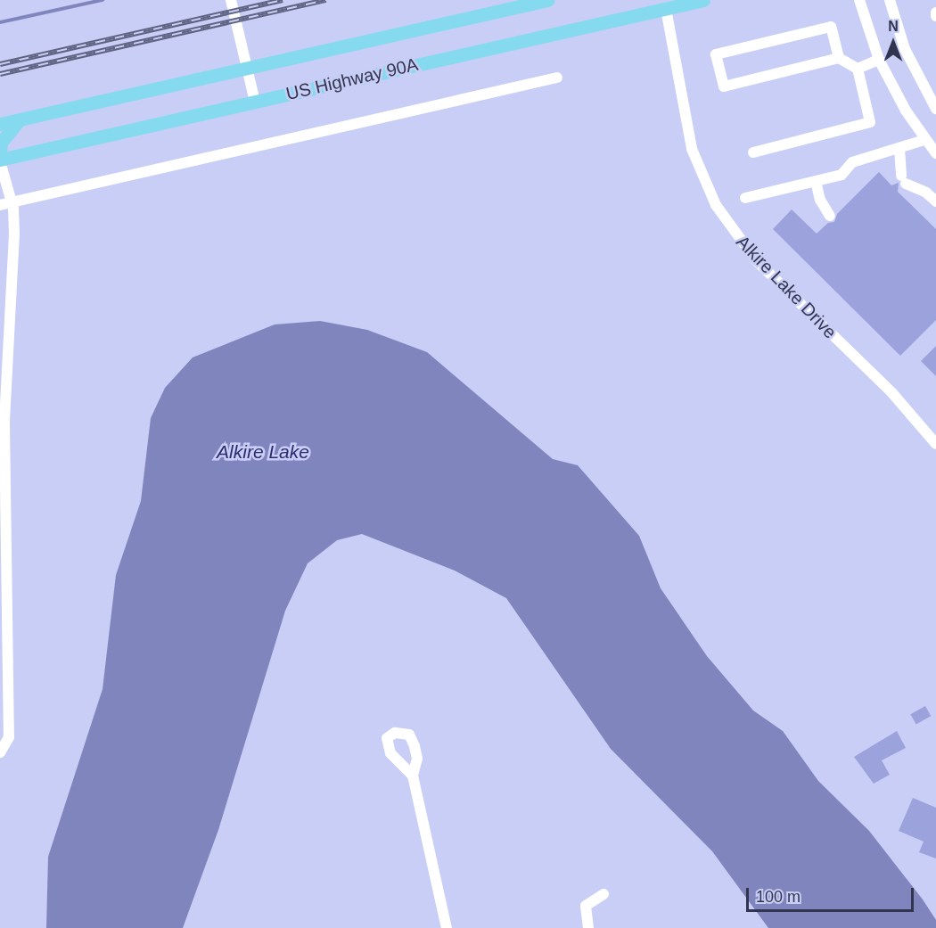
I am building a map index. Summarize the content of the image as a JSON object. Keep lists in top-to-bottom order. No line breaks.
{"streets":{"main road":["US Highway 90A"],"street":["Alkire Lake Drive"]},"crossings":[["US Highway 90A","Alkire Lake Drive"]],"water":["Alkire Lake"],"scale_bar":"100 m","north":"top"}
